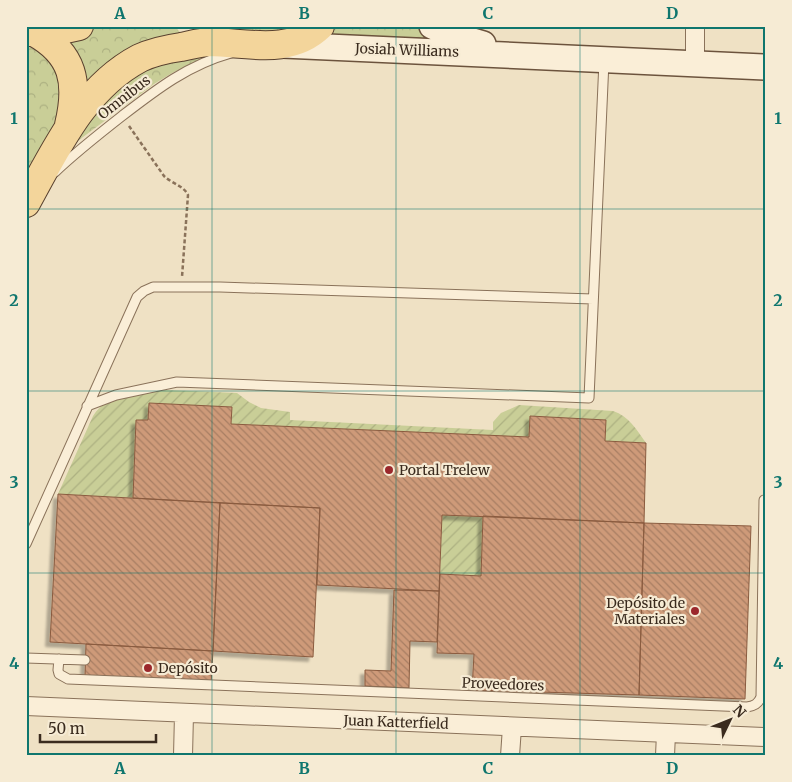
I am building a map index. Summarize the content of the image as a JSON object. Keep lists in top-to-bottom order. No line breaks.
{"streets":{"main road":["Josiah Williams"],"street":["Juan Katterfield"],"lane":["Omnibus","Proveedores"]},"crossings":[["Josiah Williams","Omnibus"]],"places":["Portal Trelew","Depósito de Materiales","Depósito"],"scale_bar":"50 m","north":"top right","grid":{"columns":["A","B","C","D"],"rows":["1","2","3","4"]}}
